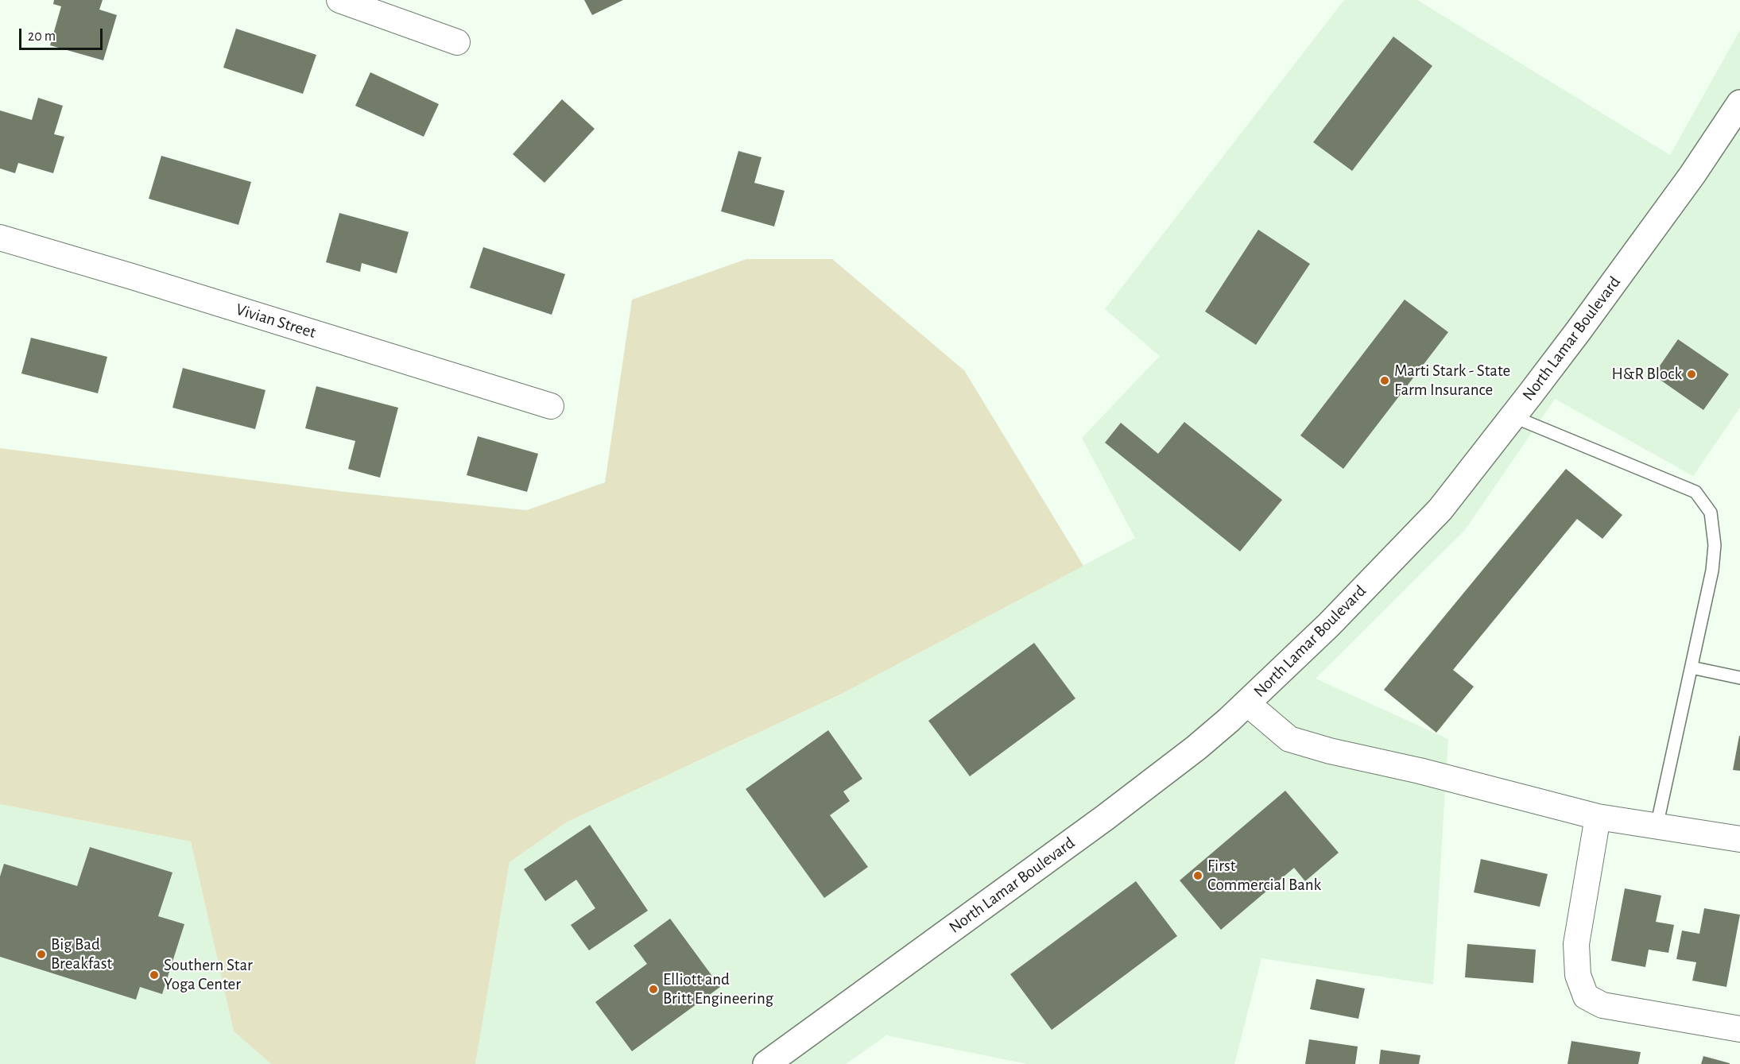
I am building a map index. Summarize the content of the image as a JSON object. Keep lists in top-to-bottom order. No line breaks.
{"streets":{"street":["Vivian Street","North Lamar Boulevard"]},"places":["H&R Block","Marti Stark - State Farm Insurance","First Commercial Bank","Big Bad Breakfast","Southern Star Yoga Center","Elliott and Britt Engineering"],"scale_bar":"20 m"}
